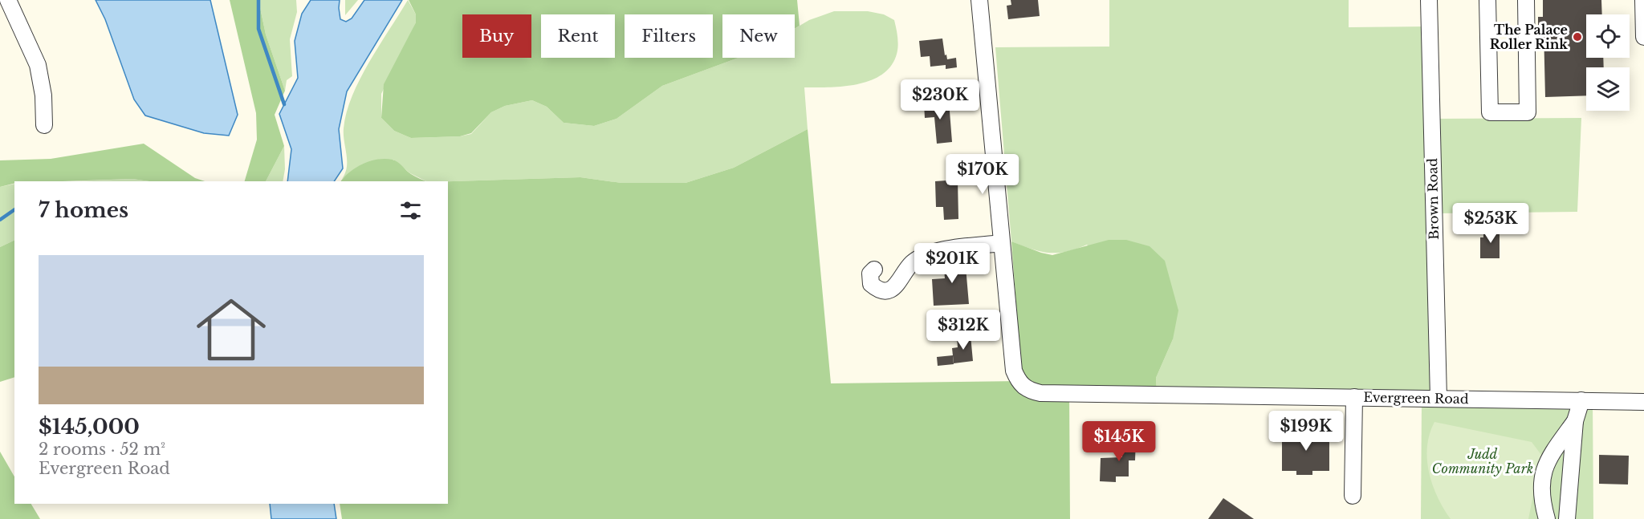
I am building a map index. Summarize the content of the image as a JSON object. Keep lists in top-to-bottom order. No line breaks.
{"streets":{"street":["Brown Road","Evergreen Road"]},"crossings":[["Brown Road","Evergreen Road"]],"parks":["Judd Community Park"],"places":["The Palace Roller Rink"],"page":{"chip":["Buy","Rent","Filters","New"],"price":["$230K","$170K","$253K","$201K","$312K","$199K","$145K"],"heading":"7 homes","list":[{"name":"$145,000","note":"2 rooms · 52 m² · Evergreen Road"}]}}
